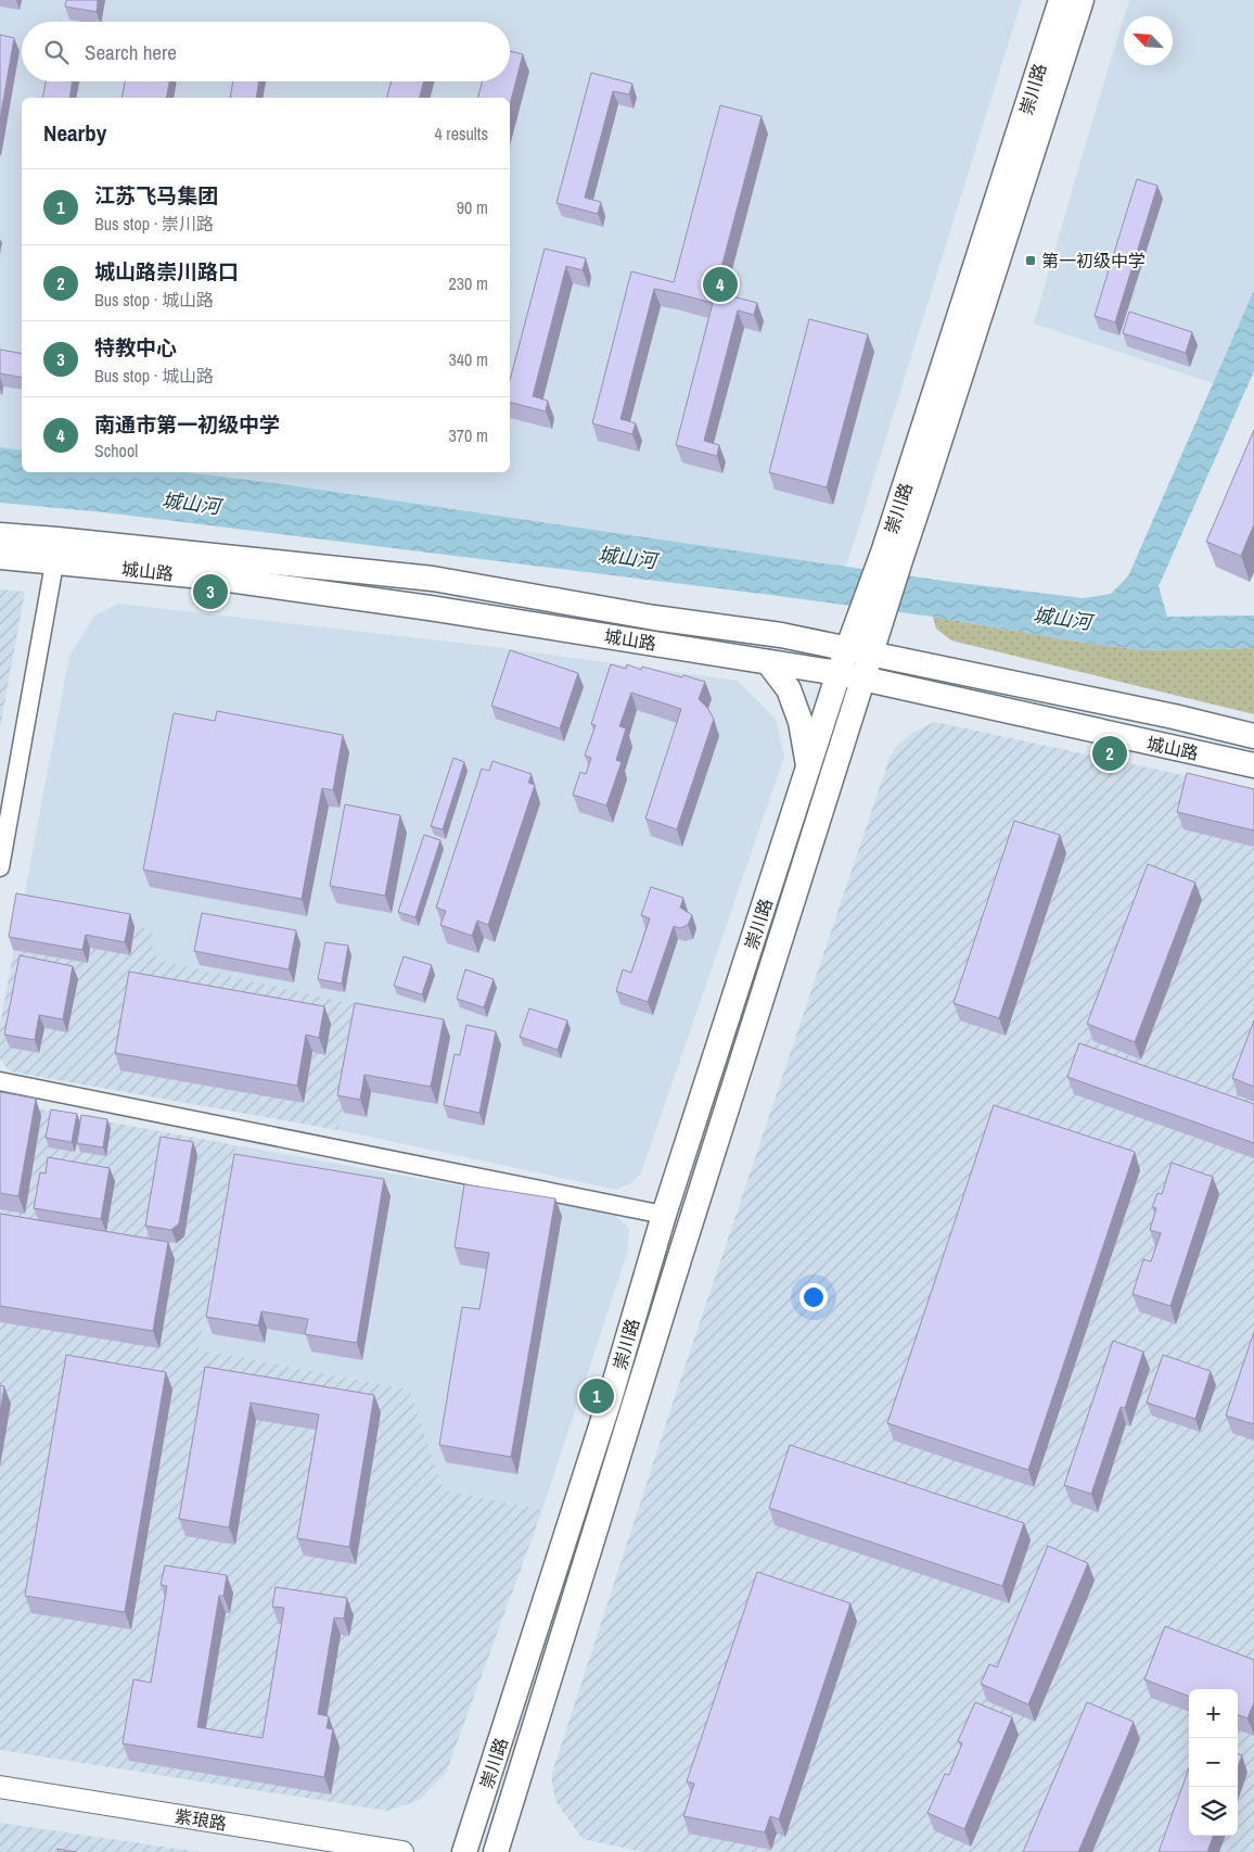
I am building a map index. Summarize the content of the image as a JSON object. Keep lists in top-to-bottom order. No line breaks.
{"streets":{"main road":["崇川路","城山路"],"street":["紫琅路"]},"crossings":[["崇川路","城山路"]],"water":["城山河"],"places":{"transit":["第一初级中学"]},"north":"top left","page":{"search":"Search here","heading":["Nearby","4 results"],"list":[{"mark":"1","name":"江苏飞马集团","note":"Bus stop · 崇川路","value":"90 m"},{"mark":"2","name":"城山路崇川路口","note":"Bus stop · 城山路","value":"230 m"},{"mark":"3","name":"特教中心","note":"Bus stop · 城山路","value":"340 m"},{"mark":"4","name":"南通市第一初级中学","note":"School","value":"370 m"}],"pins":["4","3","2","1"],"map_buttons":["+","−"]}}
